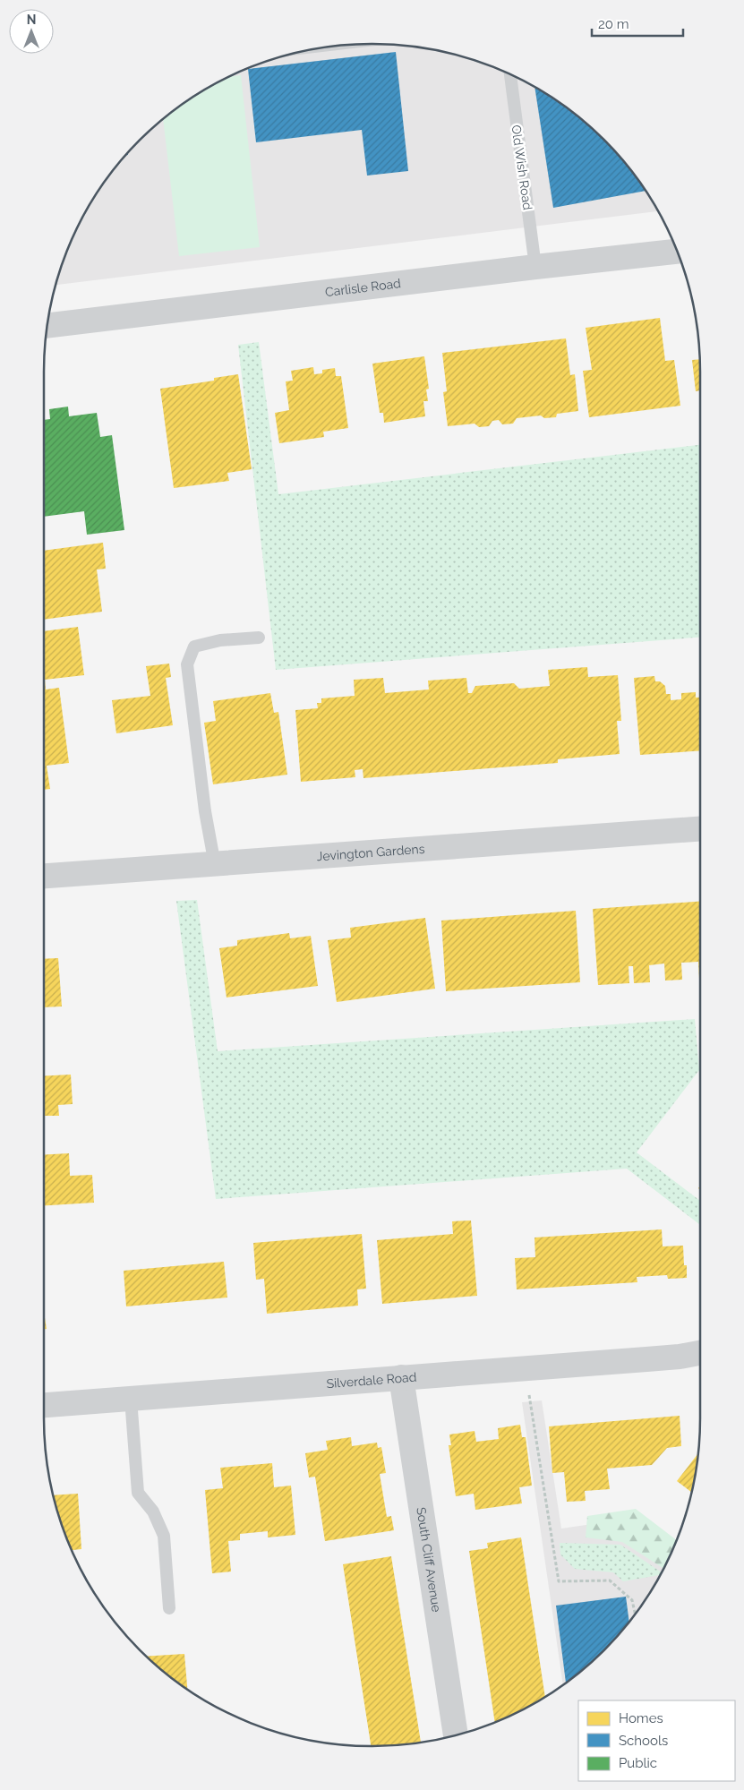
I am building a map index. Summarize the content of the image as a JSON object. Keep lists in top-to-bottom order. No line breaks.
{"streets":{"street":["Carlisle Road","Jevington Gardens","Silverdale Road","South Cliff Avenue"],"lane":["Old Wish Road"]},"crossings":[["Old Wish Road","Carlisle Road"],["Silverdale Road","South Cliff Avenue"]],"legend":["Homes","Schools","Public"],"scale_bar":"20 m","north":"top"}
